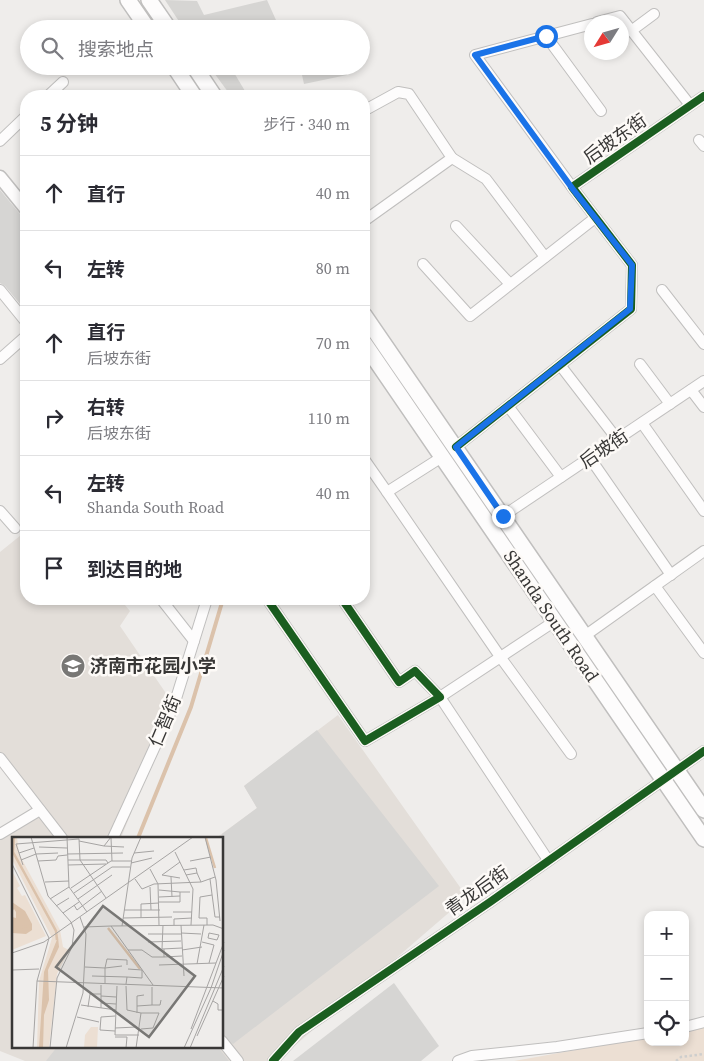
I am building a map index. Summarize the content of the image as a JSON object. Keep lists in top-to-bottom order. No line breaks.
{"streets":{"main road":["Shanda South Road"],"street":["后坡东街","后坡街","仁智街","青龙后街"]},"crossings":[["后坡街","Shanda South Road"],["Shanda South Road","青龙后街"]],"places":{"school or university":["济南市花园小学"]},"north":"bottom left","page":{"search":"搜索地点","heading":["5 分钟","步行 · 340 m"],"list":[["直行","40 m"],["左转","80 m"],["直行","后坡东街","70 m"],["右转","后坡东街","110 m"],["左转","Shanda South Road","40 m"],"到达目的地"],"map_buttons":["+","−"]}}
